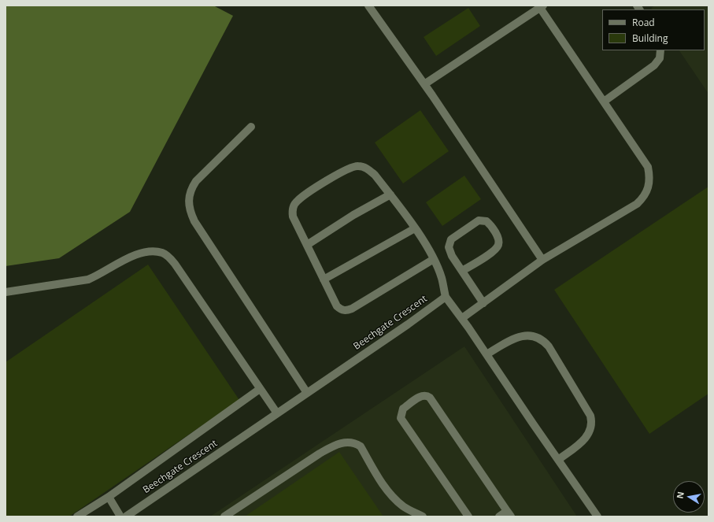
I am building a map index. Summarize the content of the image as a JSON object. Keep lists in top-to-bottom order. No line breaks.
{"streets":{"lane":["Beechgate Crescent"]},"legend":["Road","Building"],"north":"left"}
